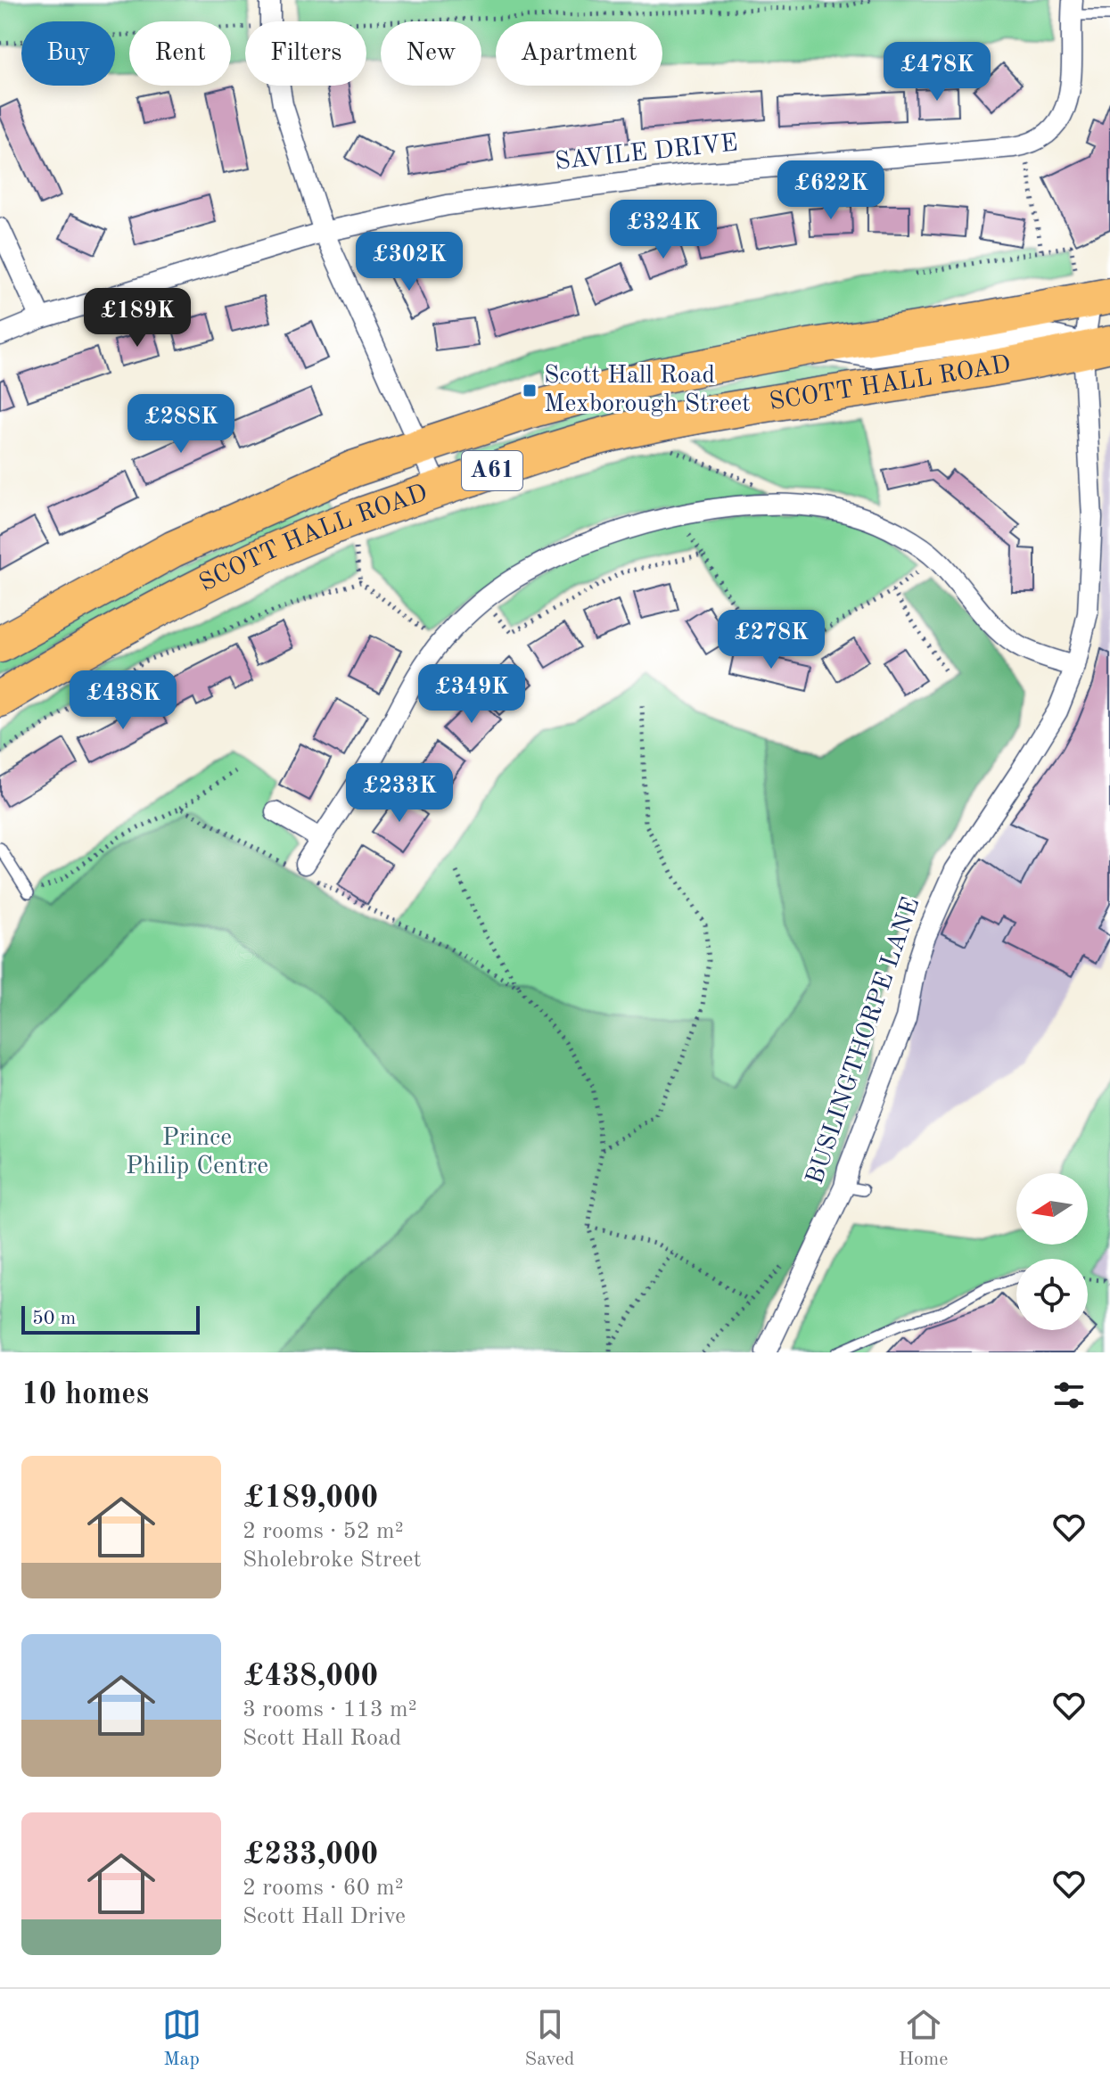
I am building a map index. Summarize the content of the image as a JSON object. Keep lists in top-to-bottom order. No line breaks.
{"streets":{"highway":["SCOTT HALL ROAD","A61"],"street":["SAVILE DRIVE","BUSLINGTHORPE LANE"]},"crossings":[["SCOTT HALL ROAD","BUSLINGTHORPE LANE"]],"parks":["Prince Philip Centre"],"places":{"transit":["Scott Hall Road Mexborough Street"]},"scale_bar":"50 m","north":"left","page":{"chip":["Buy","Rent","Filters","New","Apartment"],"price":["£478K","£622K","£324K","£302K","£189K","£288K","£278K","£349K","£438K","£233K"],"scale":"50 m","heading":"10 homes","list":[{"name":"£189,000","note":"2 rooms · 52 m² · Sholebroke Street"},{"name":"£438,000","note":"3 rooms · 113 m² · Scott Hall Road"},{"name":"£233,000","note":"2 rooms · 60 m² · Scott Hall Drive"}],"tabs":["Map","Saved","Home"]}}
